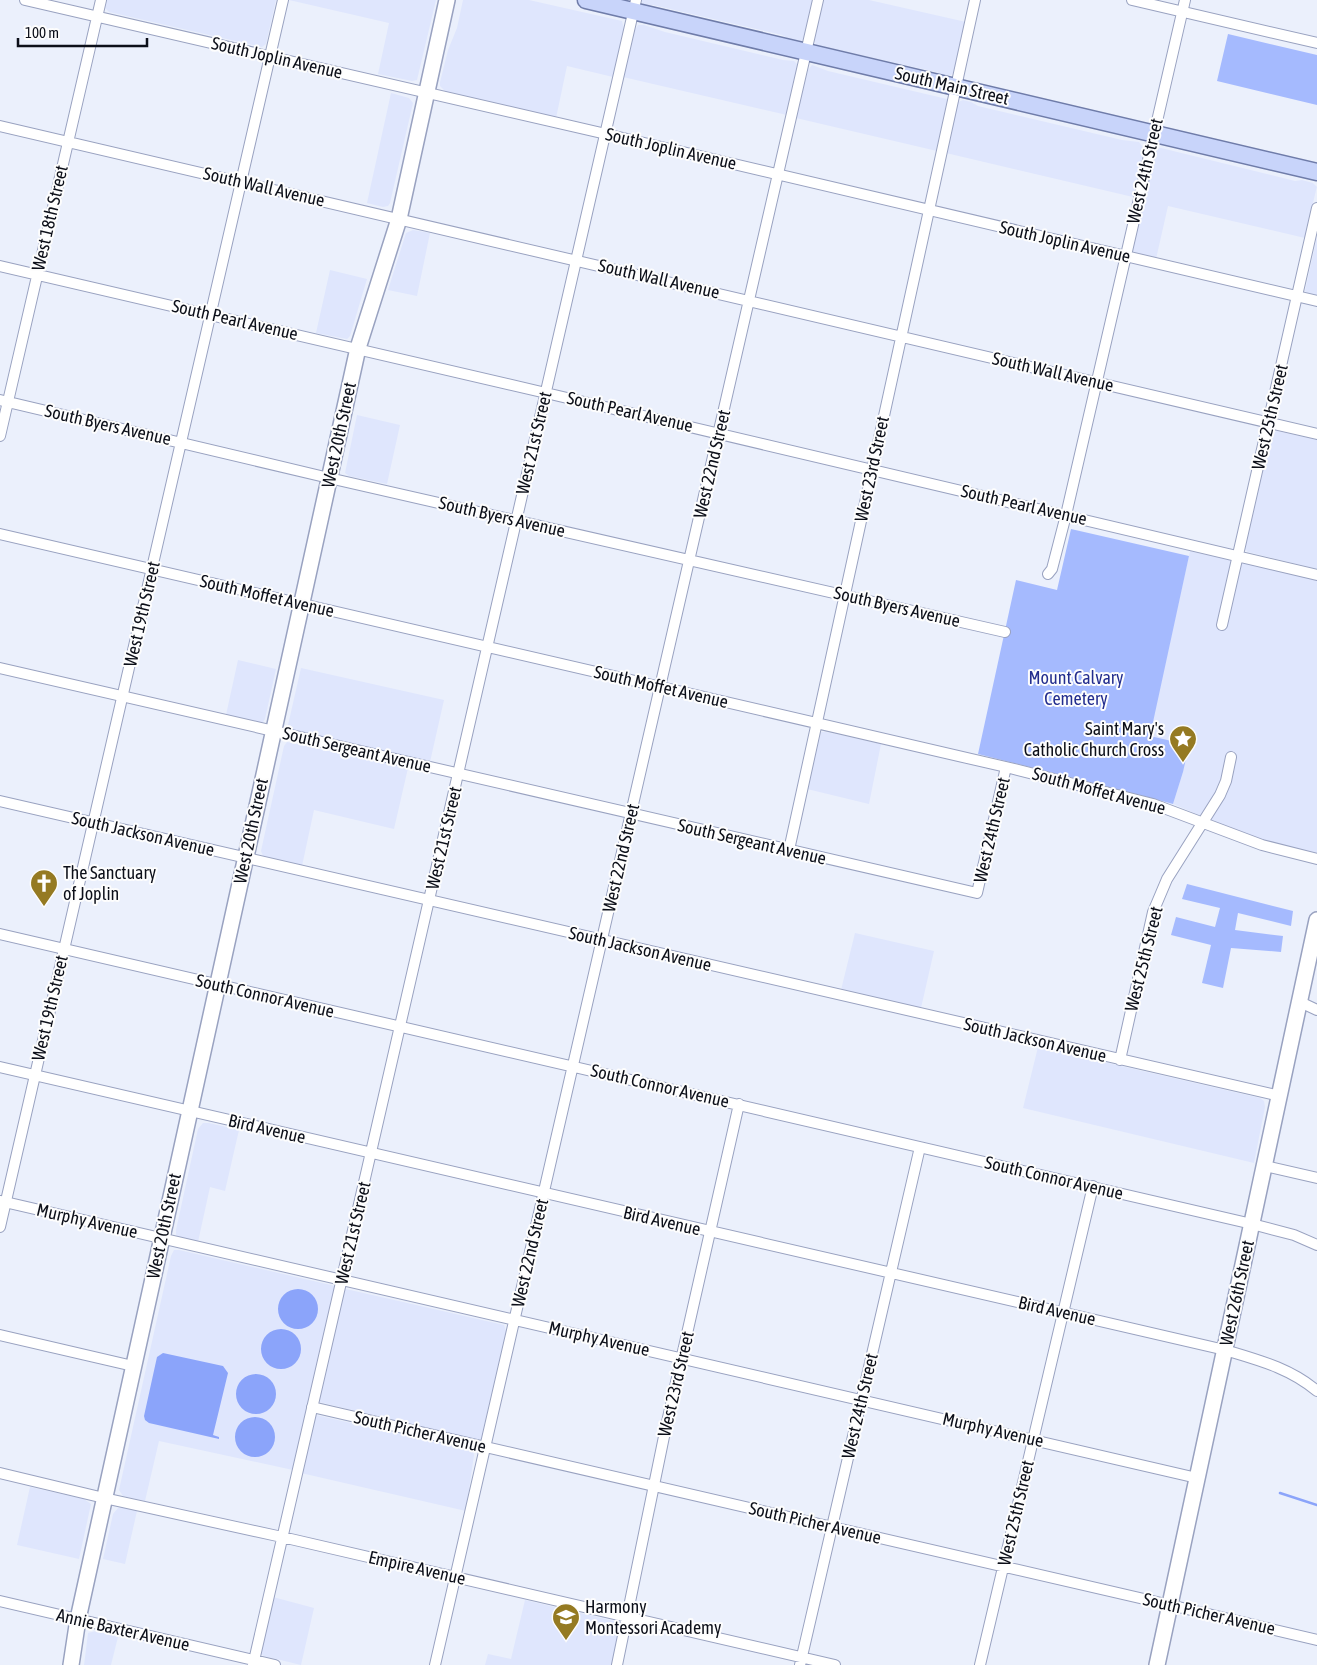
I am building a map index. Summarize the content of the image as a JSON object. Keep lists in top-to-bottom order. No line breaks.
{"streets":{"main road":["South Main Street","West 20th Street","West 26th Street"],"street":["South Joplin Avenue","West 24th Street","South Wall Avenue","West 18th Street","South Pearl Avenue","West 25th Street","South Byers Avenue","West 21st Street","West 22nd Street","West 23rd Street","South Moffet Avenue","West 19th Street","South Sergeant Avenue","South Jackson Avenue","South Connor Avenue","Bird Avenue","Murphy Avenue","South Picher Avenue","Empire Avenue","Annie Baxter Avenue"]},"crossings":[["South Joplin Avenue","West 24th Street"],["South Joplin Avenue","West 18th Street"],["South Joplin Avenue","West 25th Street"],["South Joplin Avenue","West 20th Street"],["South Joplin Avenue","West 21st Street"],["South Joplin Avenue","West 22nd Street"],["South Joplin Avenue","West 23rd Street"],["South Joplin Avenue","West 19th Street"],["South Main Street","West 24th Street"],["South Main Street","West 21st Street"],["South Main Street","West 22nd Street"],["South Main Street","West 23rd Street"],["West 24th Street","South Wall Avenue"],["West 24th Street","South Pearl Avenue"],["West 24th Street","South Moffet Avenue"],["West 24th Street","South Sergeant Avenue"],["West 24th Street","South Connor Avenue"],["West 24th Street","Bird Avenue"],["West 24th Street","Murphy Avenue"],["West 24th Street","South Picher Avenue"],["West 24th Street","Empire Avenue"],["South Wall Avenue","West 18th Street"],["South Wall Avenue","West 25th Street"],["South Wall Avenue","West 20th Street"],["South Wall Avenue","West 21st Street"],["South Wall Avenue","West 22nd Street"],["South Wall Avenue","West 23rd Street"],["South Wall Avenue","West 19th Street"],["West 18th Street","South Pearl Avenue"],["West 18th Street","South Byers Avenue"],["South Pearl Avenue","West 25th Street"],["South Pearl Avenue","West 20th Street"],["South Pearl Avenue","West 21st Street"],["South Pearl Avenue","West 22nd Street"],["South Pearl Avenue","West 23rd Street"],["South Pearl Avenue","West 19th Street"],["West 25th Street","South Moffet Avenue"],["West 25th Street","South Jackson Avenue"],["West 25th Street","South Connor Avenue"],["West 25th Street","Bird Avenue"],["West 25th Street","Murphy Avenue"],["West 25th Street","South Picher Avenue"],["South Byers Avenue","West 20th Street"],["South Byers Avenue","West 21st Street"],["South Byers Avenue","West 22nd Street"],["South Byers Avenue","West 23rd Street"],["South Byers Avenue","West 19th Street"],["West 20th Street","South Moffet Avenue"],["West 20th Street","South Sergeant Avenue"],["West 20th Street","South Jackson Avenue"],["West 20th Street","South Connor Avenue"],["West 20th Street","Bird Avenue"],["West 20th Street","Murphy Avenue"],["West 20th Street","Empire Avenue"],["West 20th Street","Annie Baxter Avenue"],["West 21st Street","South Moffet Avenue"],["West 21st Street","South Sergeant Avenue"],["West 21st Street","South Jackson Avenue"],["West 21st Street","South Connor Avenue"],["West 21st Street","Bird Avenue"],["West 21st Street","Murphy Avenue"],["West 21st Street","South Picher Avenue"],["West 21st Street","Empire Avenue"],["West 21st Street","Annie Baxter Avenue"],["West 22nd Street","South Moffet Avenue"],["West 22nd Street","South Sergeant Avenue"],["West 22nd Street","South Jackson Avenue"],["West 22nd Street","South Connor Avenue"],["West 22nd Street","Bird Avenue"],["West 22nd Street","Murphy Avenue"],["West 22nd Street","South Picher Avenue"],["West 22nd Street","Empire Avenue"],["West 23rd Street","South Moffet Avenue"],["West 23rd Street","South Sergeant Avenue"],["West 23rd Street","South Connor Avenue"],["West 23rd Street","Bird Avenue"],["West 23rd Street","Murphy Avenue"],["West 23rd Street","South Picher Avenue"],["West 23rd Street","Empire Avenue"],["South Moffet Avenue","West 19th Street"],["West 19th Street","South Sergeant Avenue"],["West 19th Street","South Jackson Avenue"],["West 19th Street","South Connor Avenue"],["West 19th Street","Bird Avenue"],["West 19th Street","Murphy Avenue"],["South Jackson Avenue","West 26th Street"],["South Connor Avenue","West 26th Street"],["Bird Avenue","West 26th Street"],["Murphy Avenue","West 26th Street"],["West 26th Street","South Picher Avenue"]],"parks":["Mount Calvary Cemetery"],"places":{"place":["Saint Mary's Catholic Church Cross"],"church":["The Sanctuary of Joplin"],"school or university":["Harmony Montessori Academy"]},"scale_bar":"100 m"}
